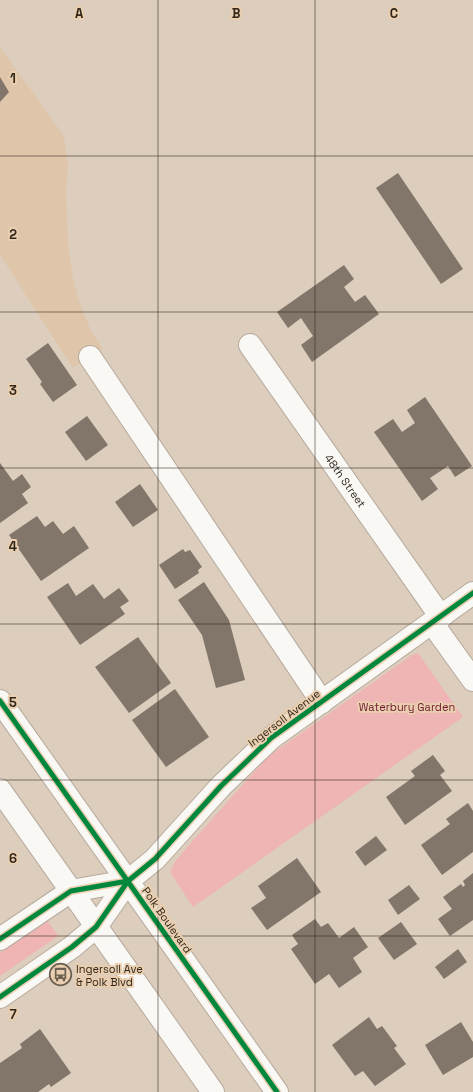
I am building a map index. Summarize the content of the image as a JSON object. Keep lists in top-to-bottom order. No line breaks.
{"streets":{"street":["48th Street","Ingersoll Avenue","Polk Boulevard"]},"crossings":[["48th Street","Ingersoll Avenue"],["Ingersoll Avenue","Polk Boulevard"]],"parks":["Waterbury Garden"],"places":{"bus stop":["Ingersoll Ave & Polk Blvd"]},"grid":{"columns":["A","B","C"],"rows":["1","2","3","4","5","6","7"]}}
